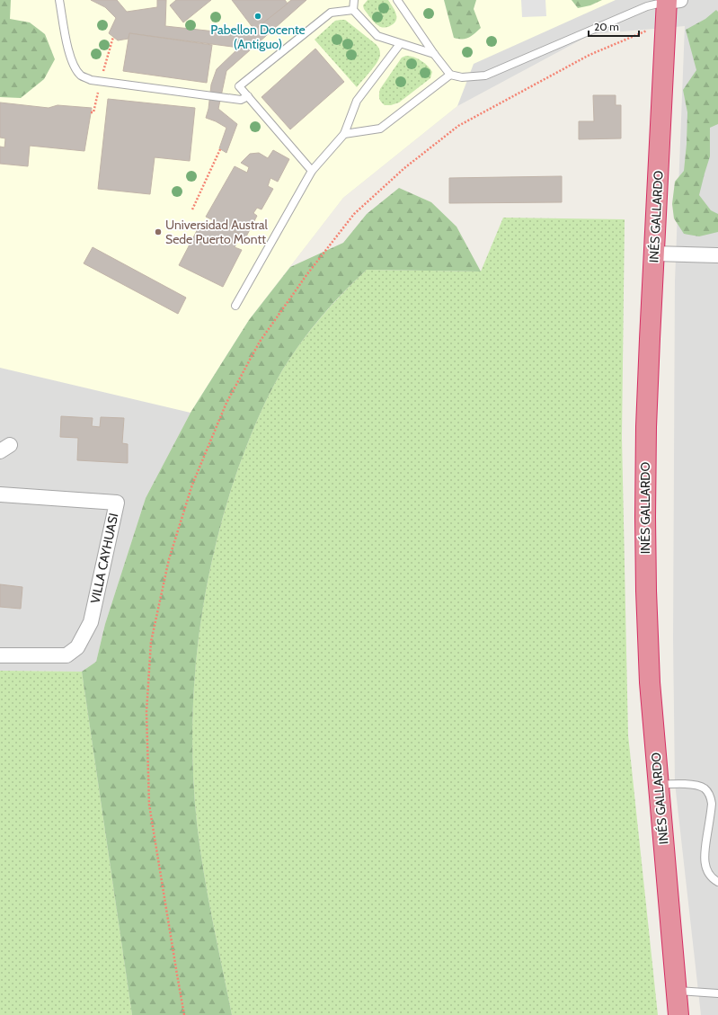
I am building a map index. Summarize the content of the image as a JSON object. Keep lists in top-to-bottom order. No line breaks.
{"streets":{"highway":["INÉS GALLARDO"],"street":["VILLA CAYHUASI"]},"places":["Pabellon Docente (Antiguo)","Universidad Austral Sede Puerto Montt"],"scale_bar":"20 m"}
